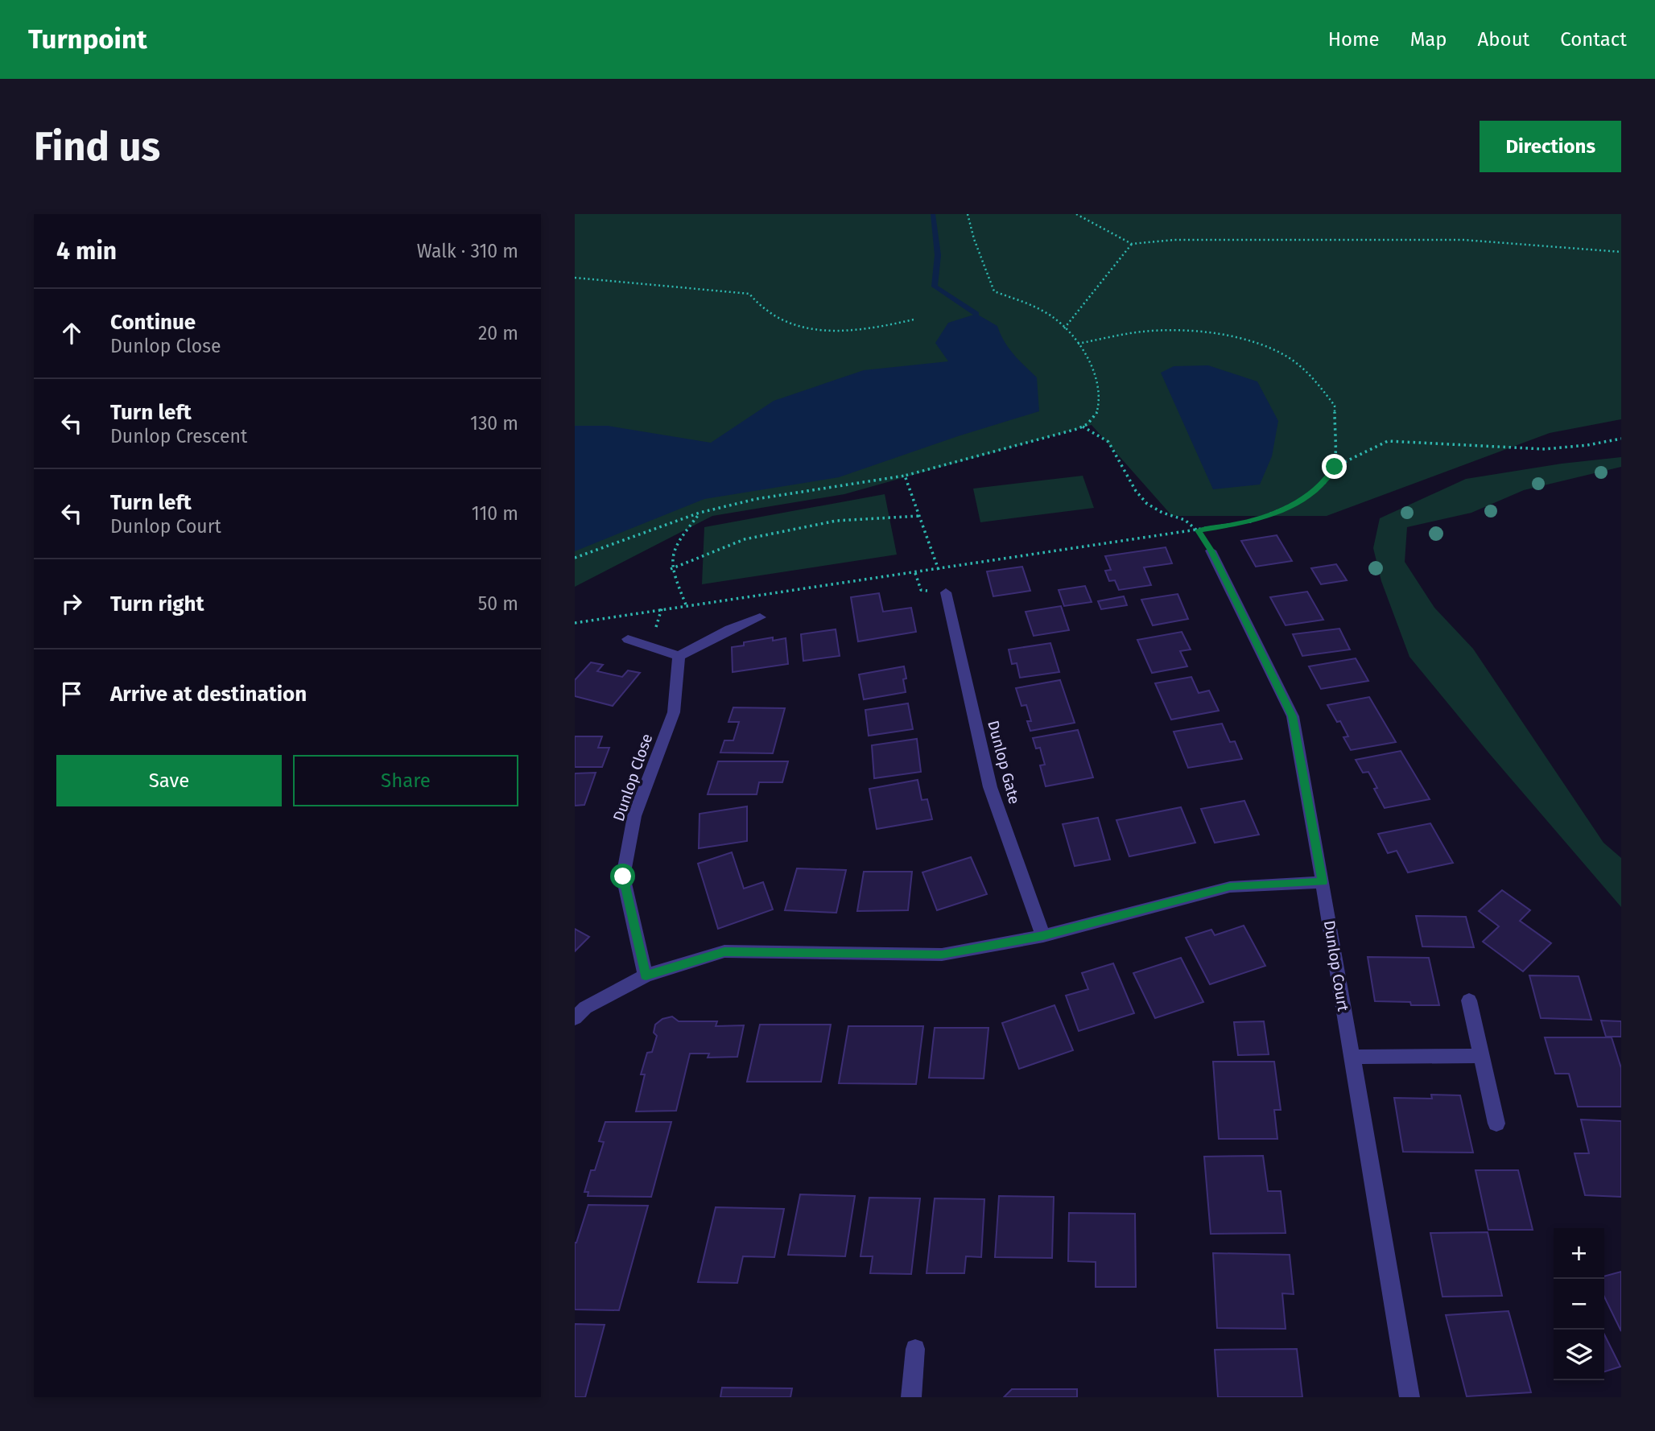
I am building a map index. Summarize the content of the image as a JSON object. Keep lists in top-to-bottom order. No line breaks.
{"streets":{"street":["Dunlop Gate","Dunlop Close","Dunlop Court"]},"page":{"header":"Turnpoint","nav":["Home","Map","About","Contact"],"buttons":["Directions",["Save","Share"]],"title":"Find us","heading":["4 min","Walk · 310 m"],"list":[["Continue","Dunlop Close","20 m"],["Turn left","Dunlop Crescent","130 m"],["Turn left","Dunlop Court","110 m"],["Turn right","50 m"],"Arrive at destination"],"map_buttons":["+","−"]}}
